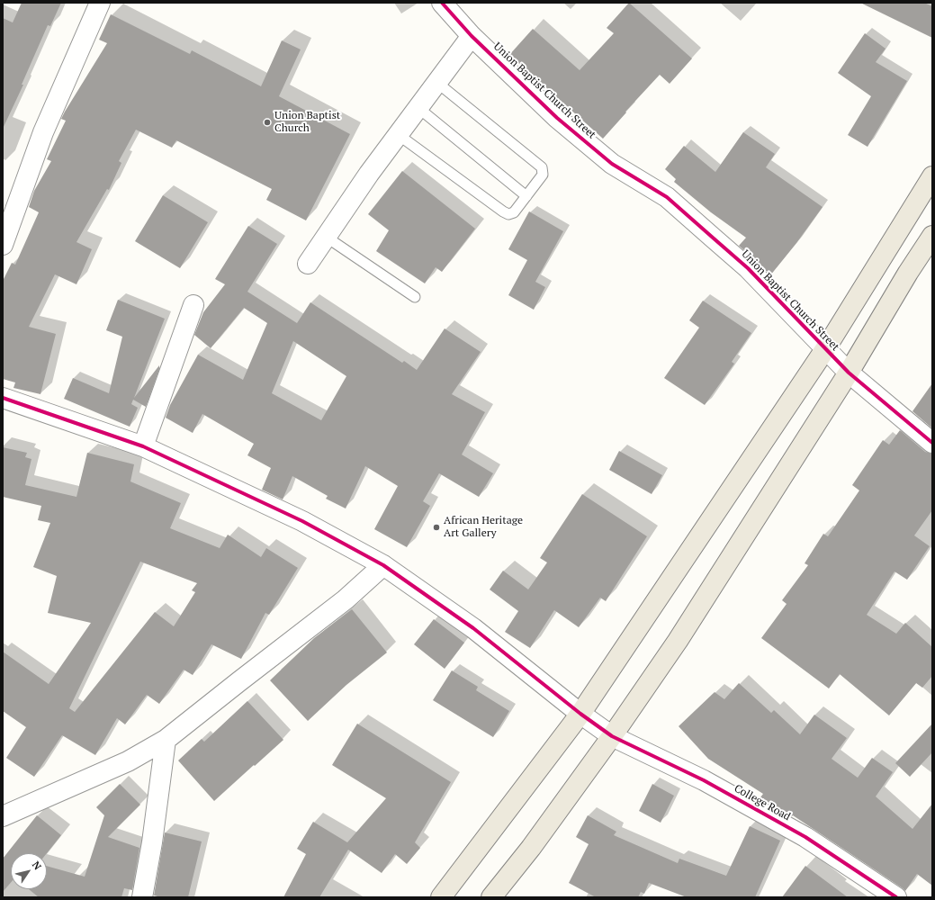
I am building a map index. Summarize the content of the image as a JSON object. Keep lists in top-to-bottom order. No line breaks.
{"streets":{"street":["Union Baptist Church Street","College Road"]},"places":["Union Baptist Church","African Heritage Art Gallery"],"north":"top right"}
